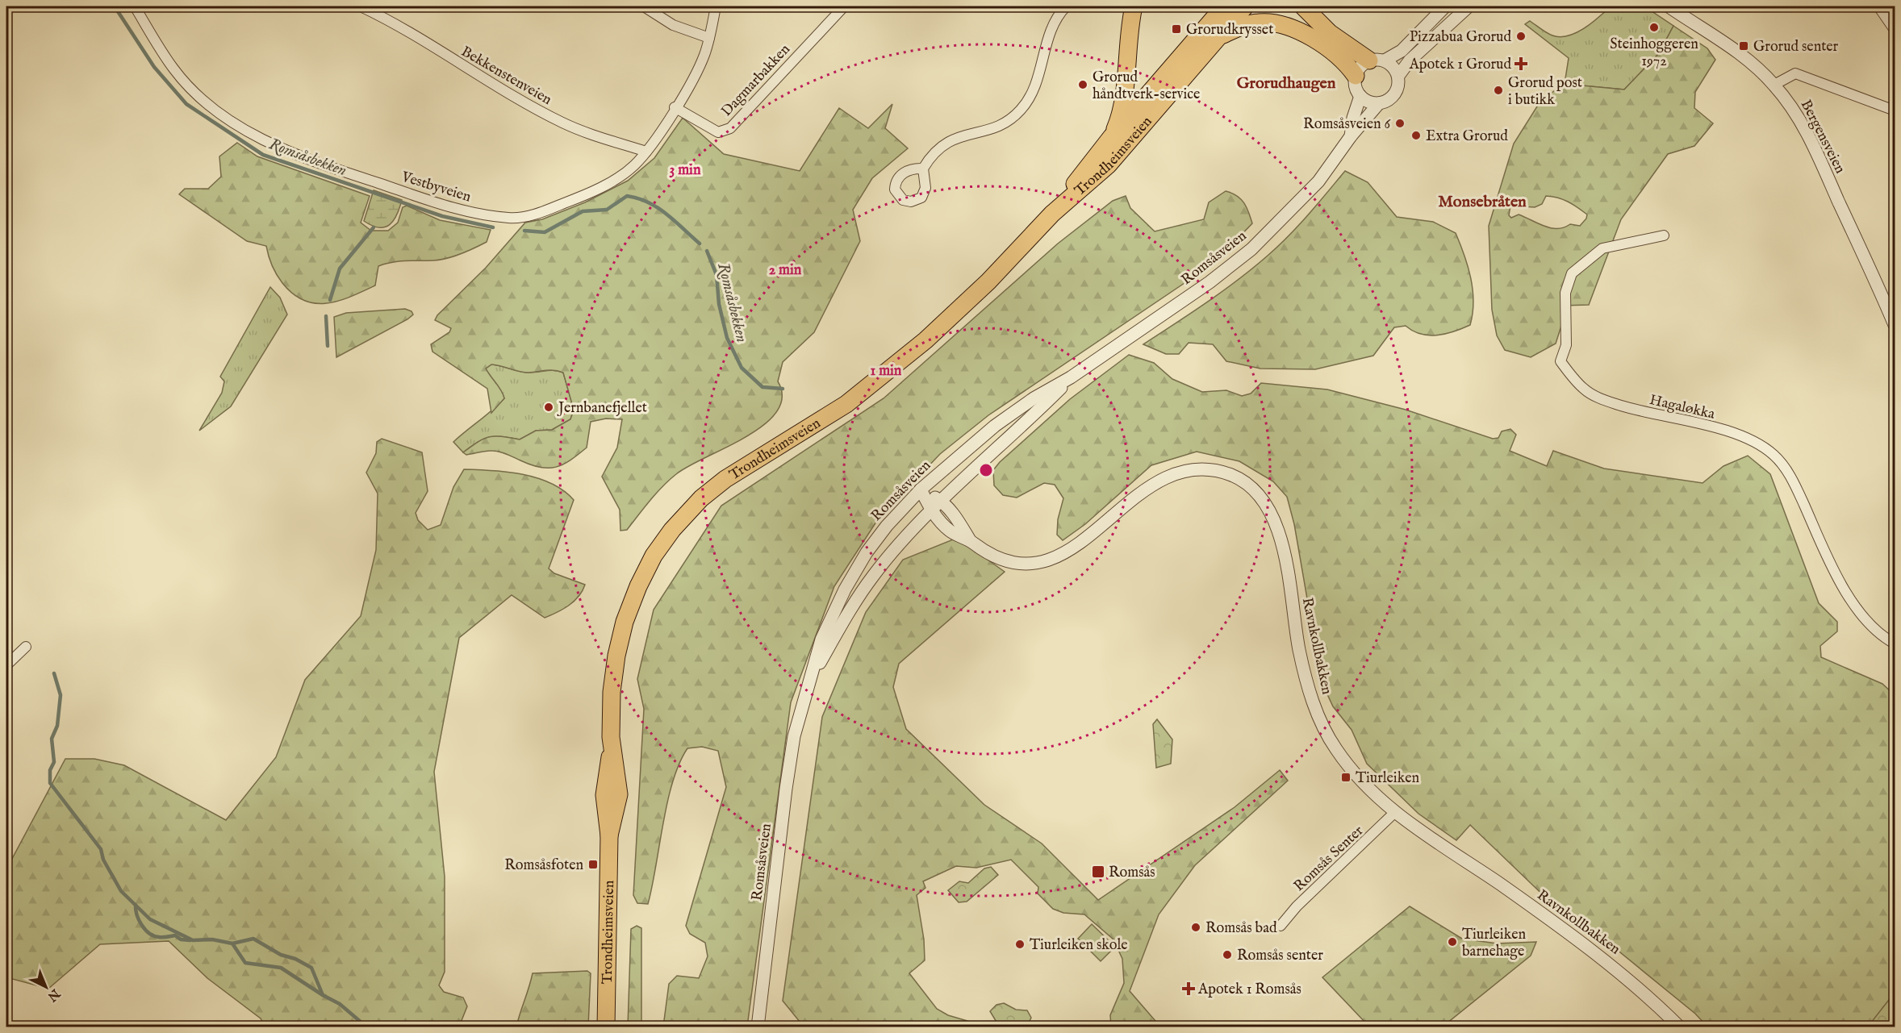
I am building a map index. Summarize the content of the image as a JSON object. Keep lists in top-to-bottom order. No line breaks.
{"streets":{"highway":["Trondheimsveien"],"street":["Bekkenstenveien","Dagmarbakken","Bergensveien","Vestbyveien","Romsåsveien","Hagaløkka","Ravnkollbakken","Romsås Senter"]},"crossings":[["Bekkenstenveien","Vestbyveien"],["Dagmarbakken","Vestbyveien"],["Romsåsveien","Ravnkollbakken"],["Ravnkollbakken","Romsås Senter"]],"districts":["Grorudhaugen","Monsebråten"],"water":["Romsåsbekken"],"places":{"other":["Steinhoggeren 1972","Pizzabua Grorud","Grorud håndtverk-service","Grorud post i butikk","Romsåsveien 6","Extra Grorud","Jernbanefjellet","Romsås bad","Tiurleiken barnehage","Tiurleiken skole","Romsås senter"],"transit":["Grorudkrysset","Grorud senter","Tiurleiken","Romsåsfoten","Romsås"],"health":["Apotek 1 Grorud","Apotek 1 Romsås"]},"north":"bottom right","rings":["3 min","2 min","1 min"]}
